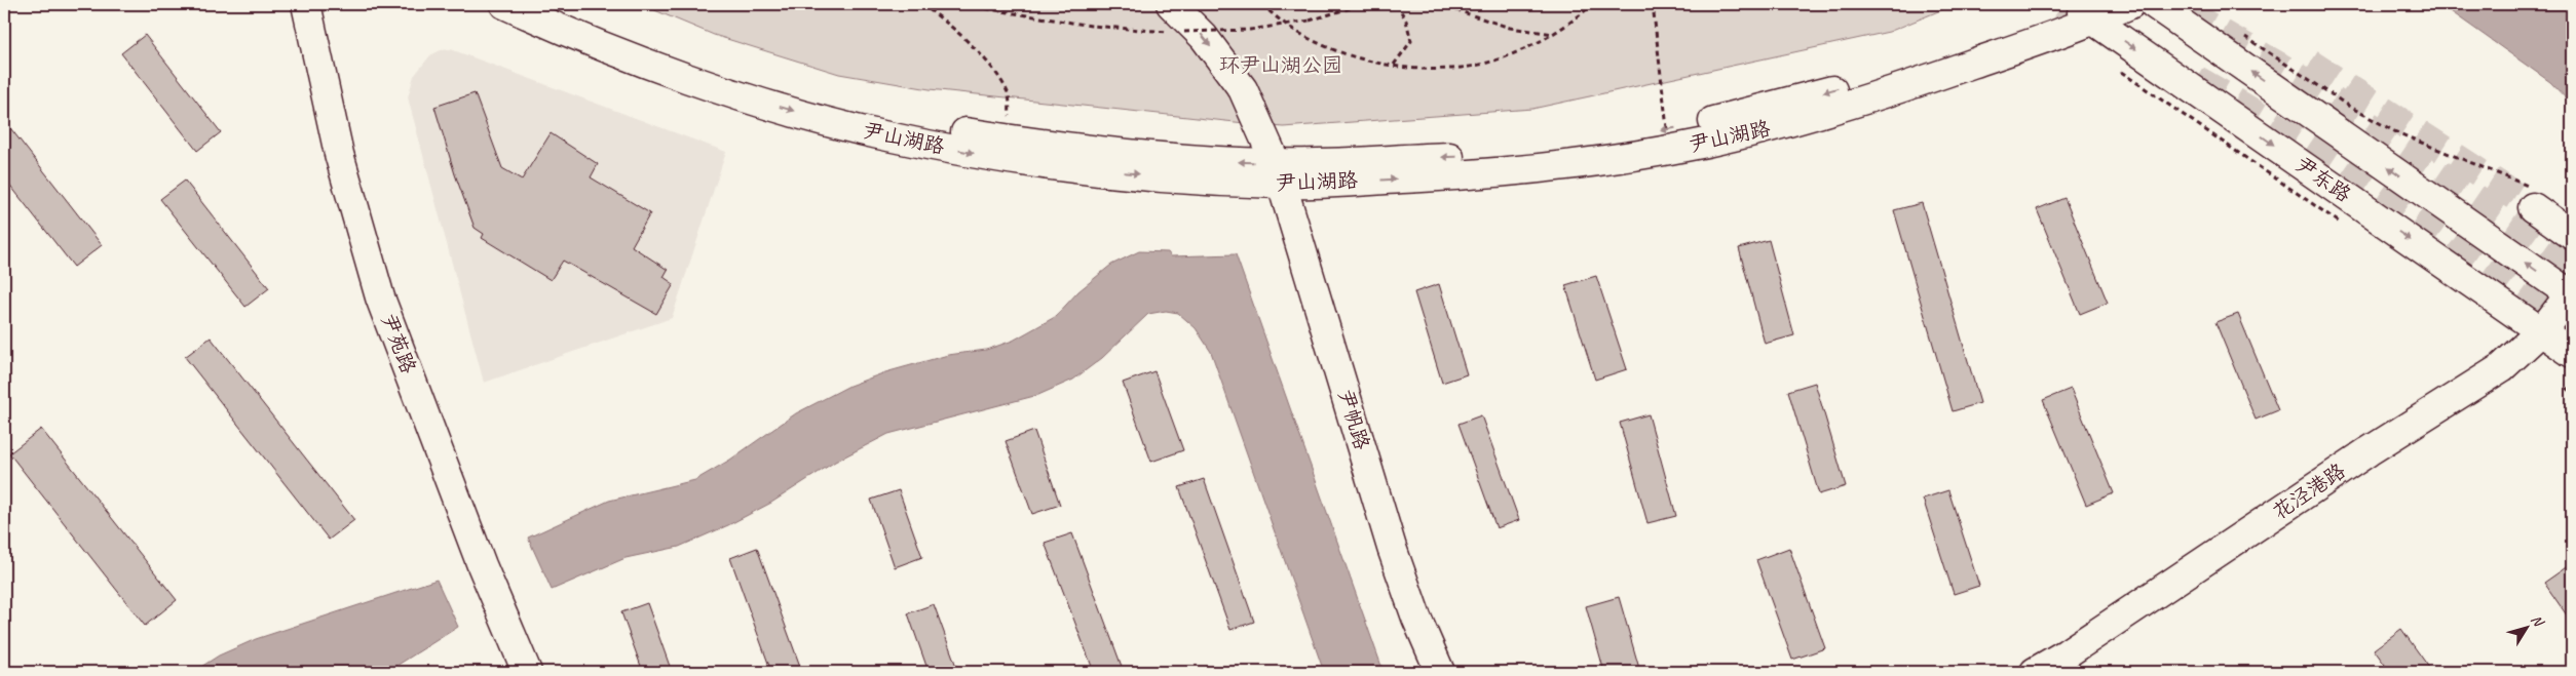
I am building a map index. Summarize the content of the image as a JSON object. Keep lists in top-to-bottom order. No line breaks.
{"streets":{"main road":["尹山湖路","尹东路","尹苑路","尹帆路","花泾港路"]},"crossings":[["尹山湖路","尹东路"],["尹山湖路","尹帆路"],["尹东路","花泾港路"]],"parks":["环尹山湖公园"],"north":"top right"}
